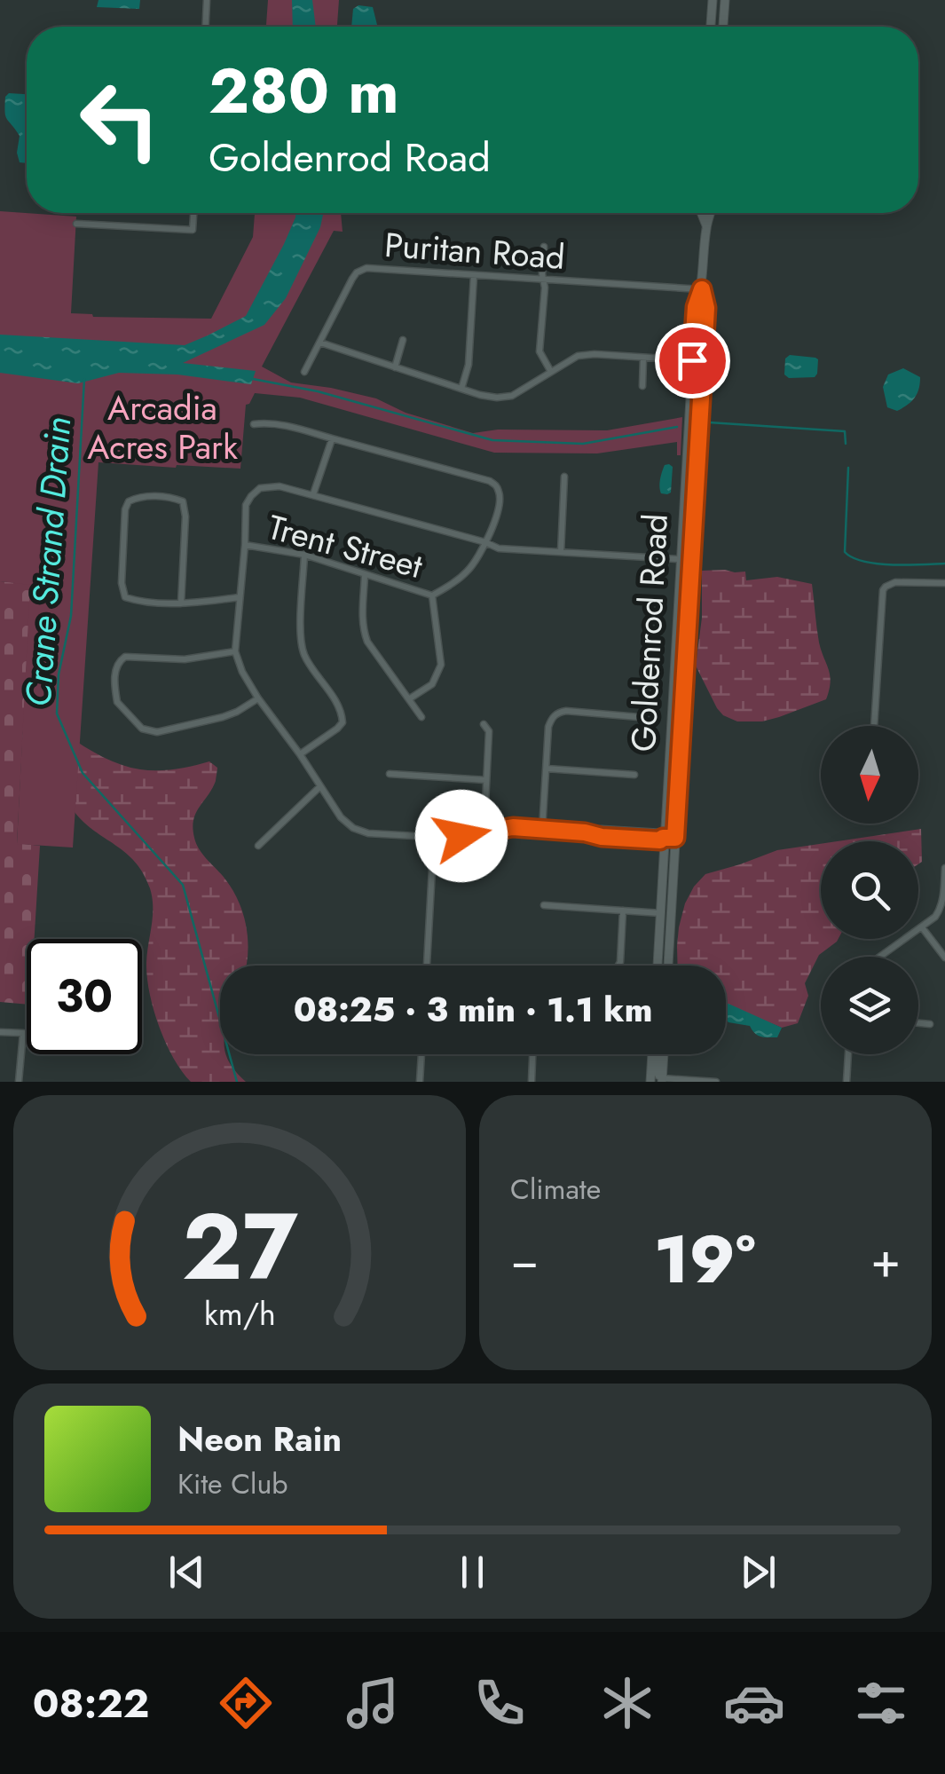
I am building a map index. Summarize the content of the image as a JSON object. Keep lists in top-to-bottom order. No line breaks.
{"streets":{"main road":["Goldenrod Road"],"street":["Puritan Road","Trent Street"]},"crossings":[["Puritan Road","Goldenrod Road"]],"water":["Crane Strand Drain"],"parks":["Arcadia Acres Park"],"north":"bottom","page":{"turn":["280 m","Goldenrod Road"],"limit":"30","trip":"08:25 · 3 min · 1.1 km","tile":"Climate","heat":["−","19°","+"],"song":["Neon Rain","Kite Club"],"tabs":"08:22","gauge":["27","km/h"]}}
